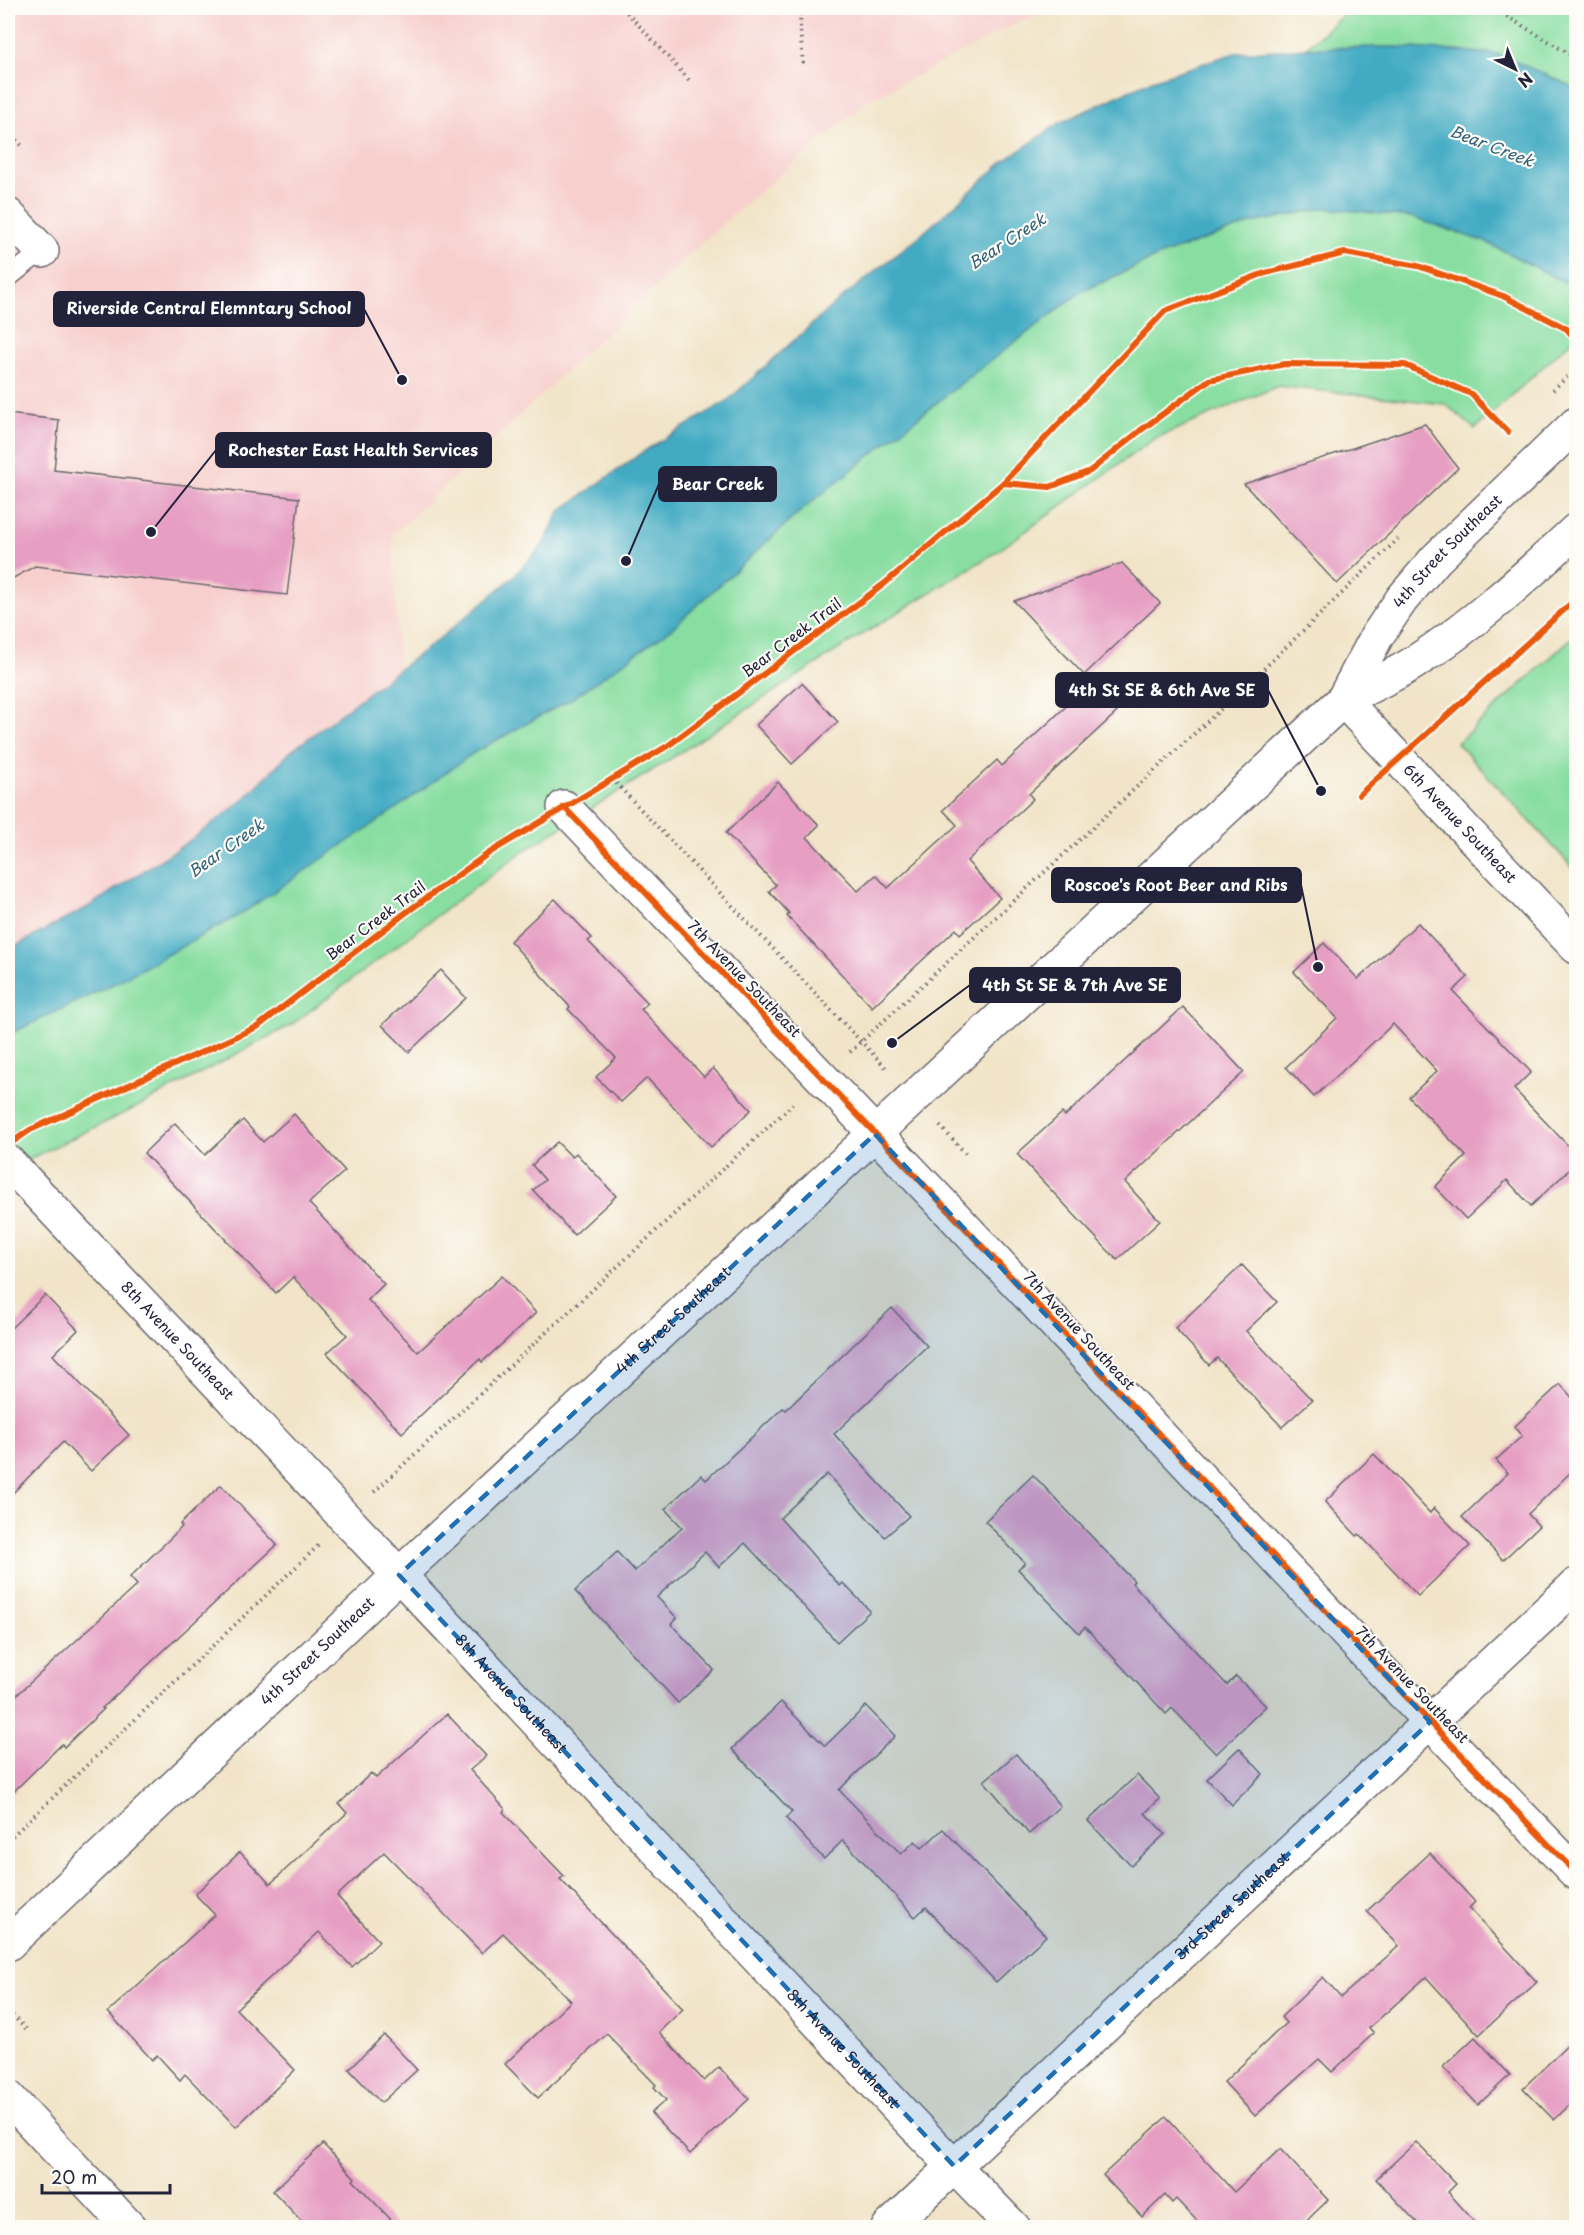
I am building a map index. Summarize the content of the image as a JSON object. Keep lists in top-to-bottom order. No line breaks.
{"streets":{"street":["4th Street Southeast","6th Avenue Southeast","7th Avenue Southeast","8th Avenue Southeast","3rd Street Southeast"],"cycle path":["Bear Creek Trail"]},"crossings":[["4th Street Southeast","6th Avenue Southeast"],["4th Street Southeast","7th Avenue Southeast"],["4th Street Southeast","8th Avenue Southeast"],["7th Avenue Southeast","3rd Street Southeast"],["8th Avenue Southeast","3rd Street Southeast"]],"water":["Bear Creek"],"places":["Riverside Central Elemntary School","Rochester East Health Services","Bear Creek","4th St SE & 6th Ave SE","Roscoe's Root Beer and Ribs","4th St SE & 7th Ave SE"],"scale_bar":"20 m","north":"bottom right"}
